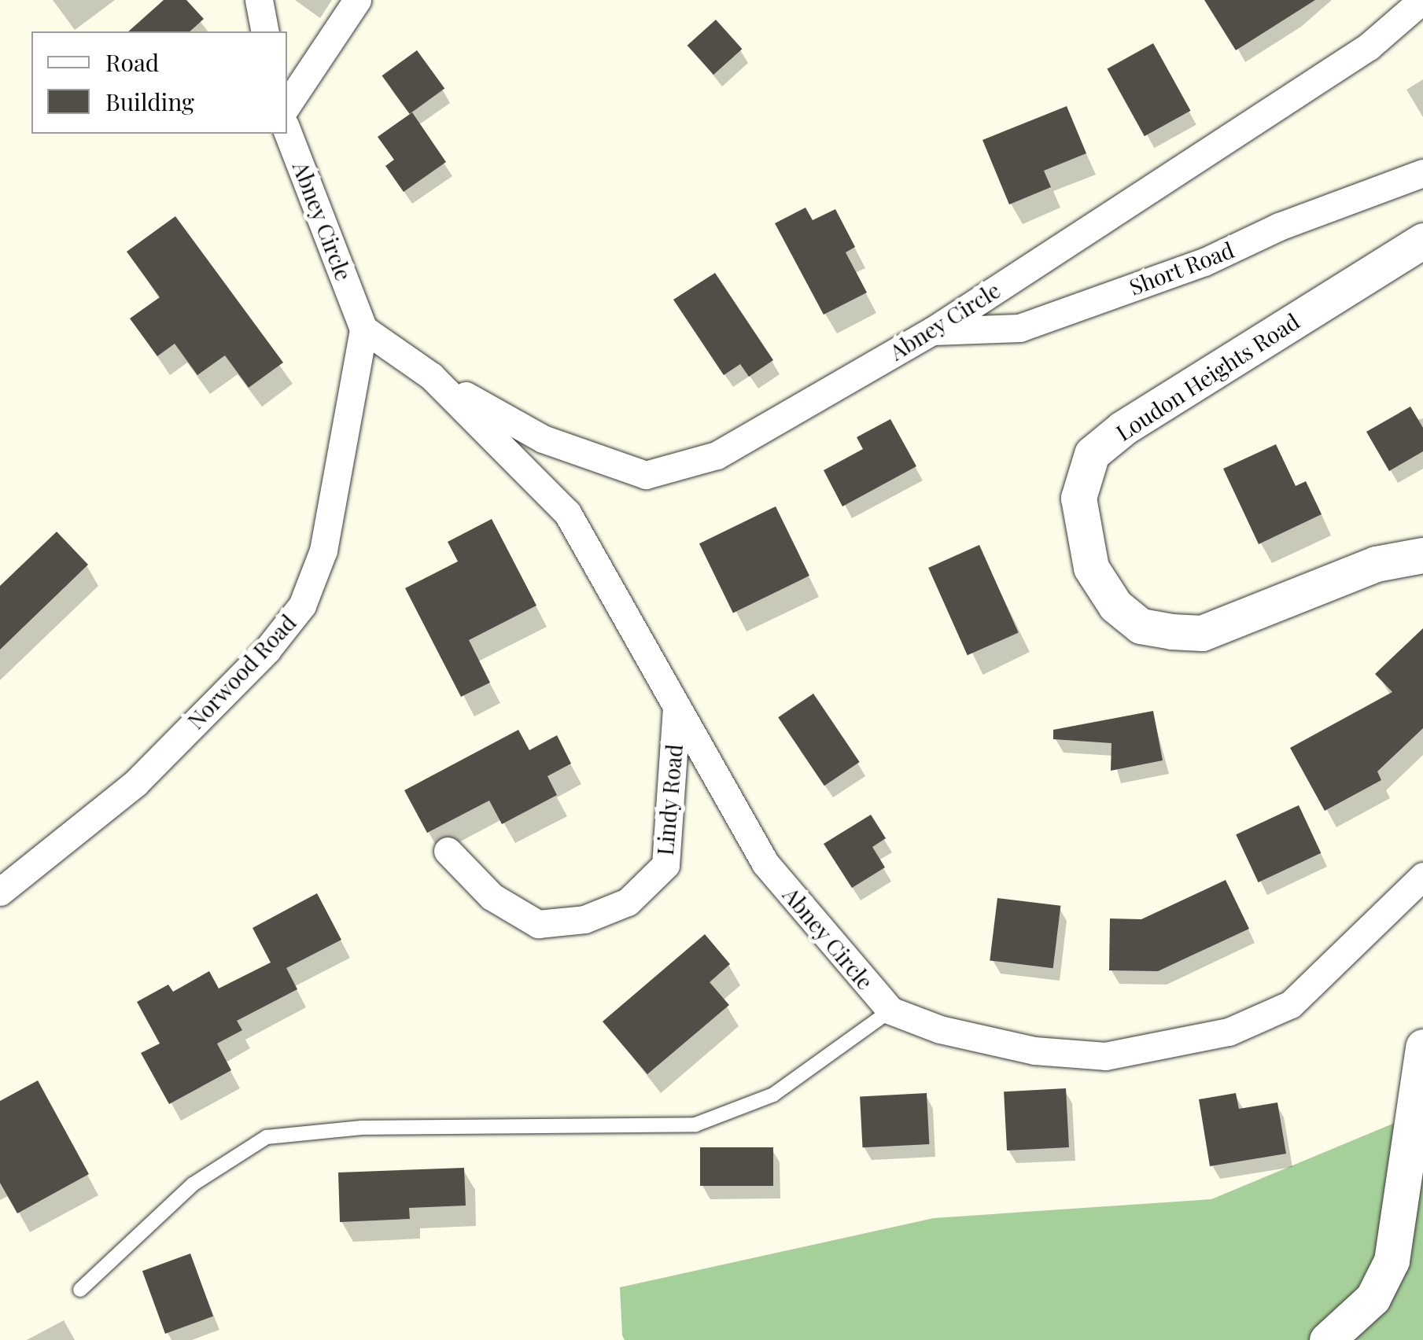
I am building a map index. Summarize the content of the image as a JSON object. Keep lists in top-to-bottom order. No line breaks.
{"streets":{"street":["Abney Circle","Short Road","Loudon Heights Road","Norwood Road","Lindy Road"]},"crossings":[["Abney Circle","Short Road"],["Abney Circle","Norwood Road"],["Abney Circle","Lindy Road"]],"legend":["Road","Building"]}
